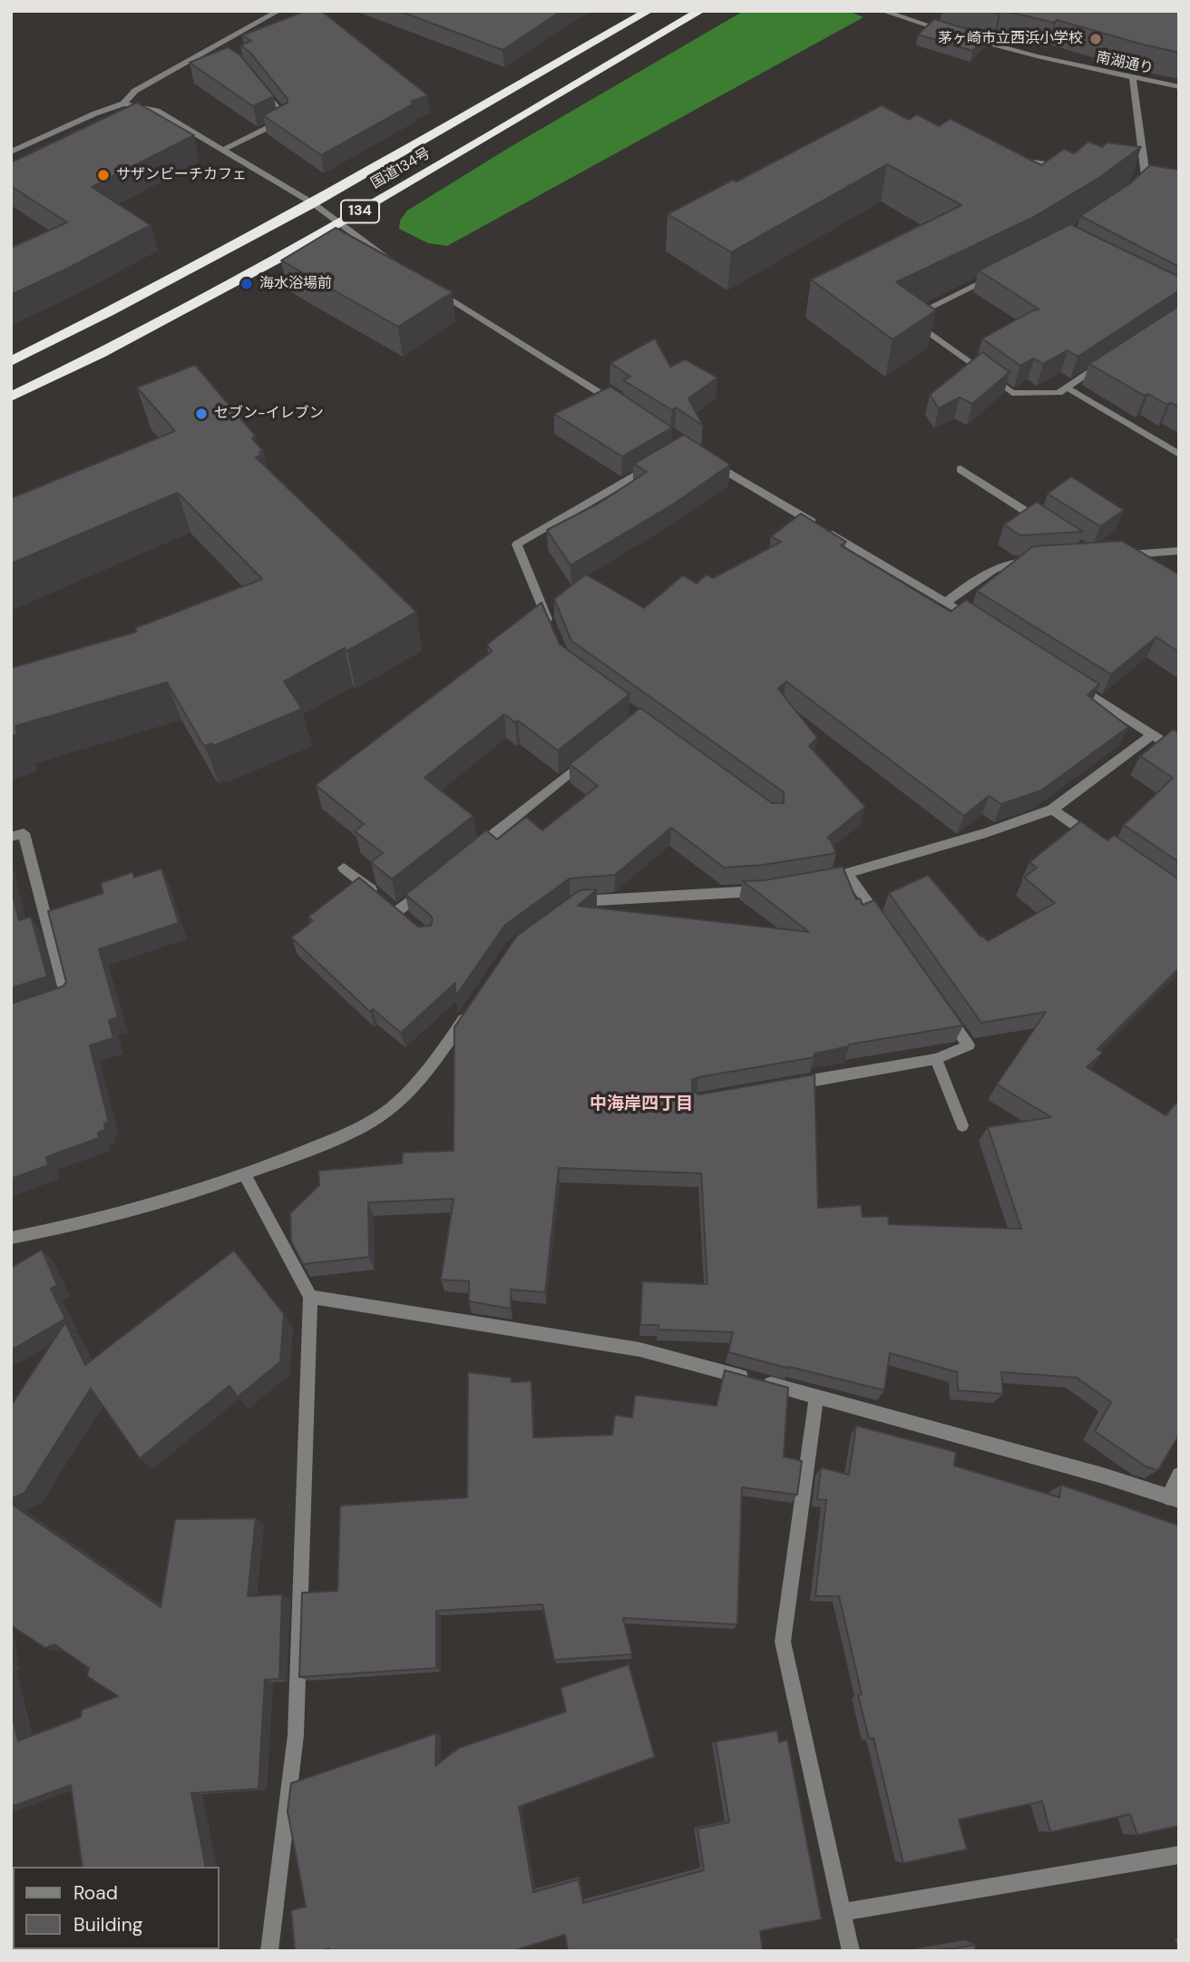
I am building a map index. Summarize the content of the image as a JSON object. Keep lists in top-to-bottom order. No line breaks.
{"streets":{"highway":["国道134号","134"],"street":["南湖通り"]},"districts":["中海岸四丁目"],"places":["茅ヶ崎市立西浜小学校","サザンビーチカフェ","海水浴場前","セブン-イレブン"],"legend":["Road","Building"]}
